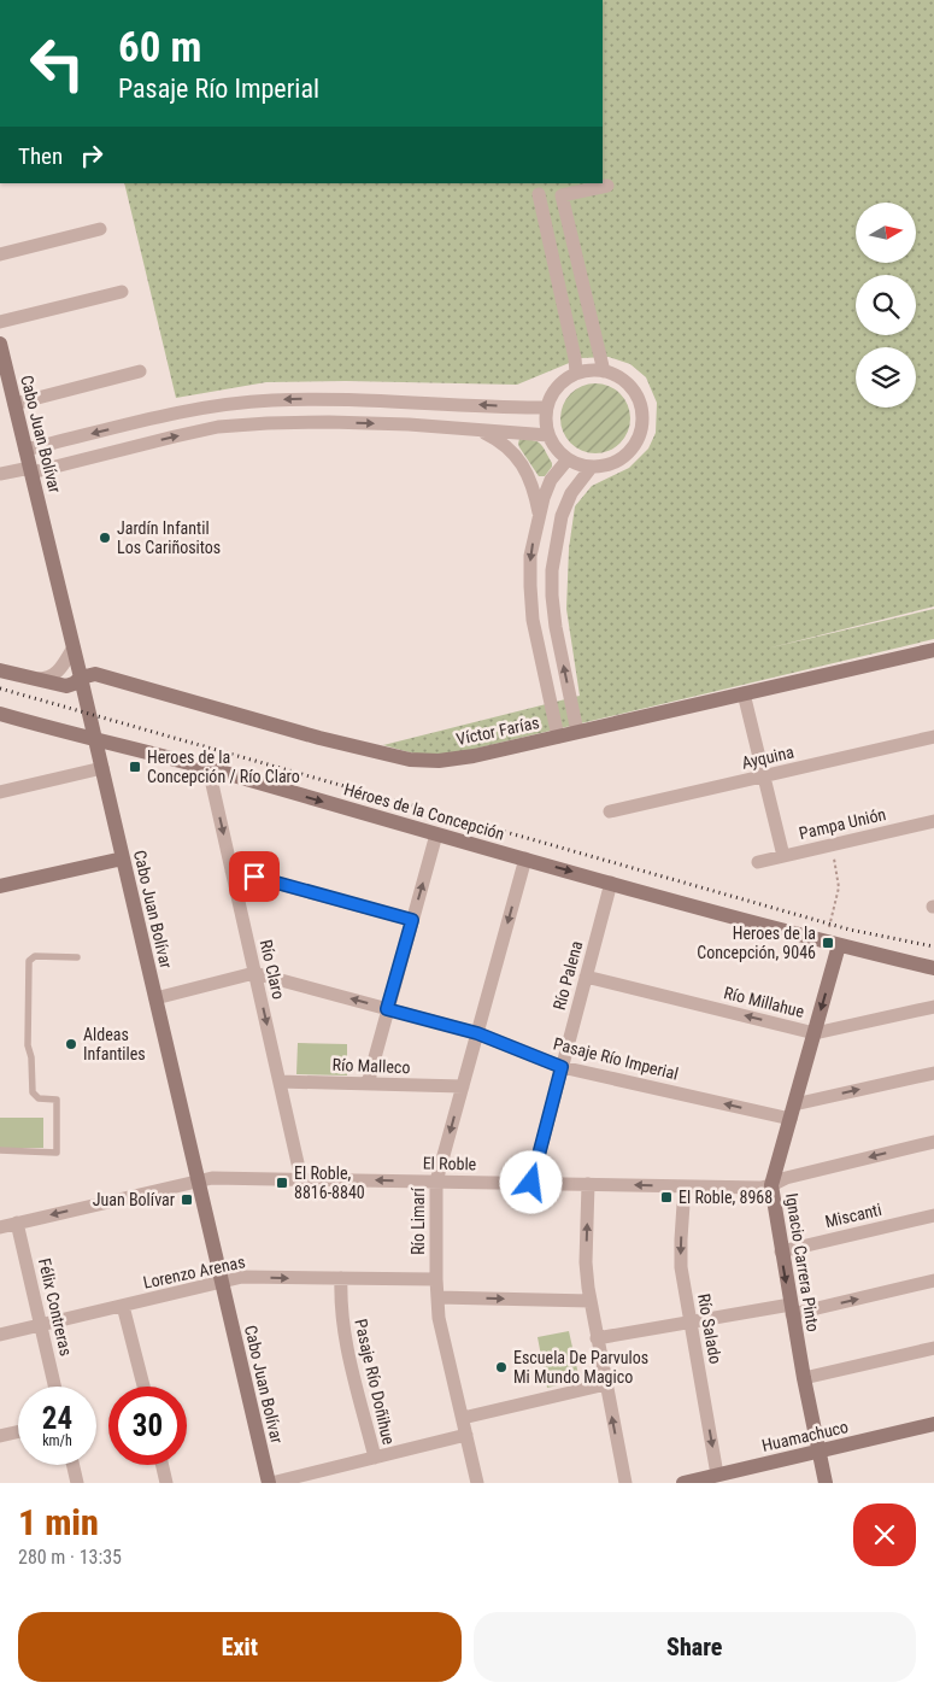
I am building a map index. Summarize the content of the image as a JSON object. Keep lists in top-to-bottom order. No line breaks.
{"streets":{"street":["Cabo Juan Bolívar","Víctor Farías","Ayquina","Héroes de la Concepción","Pampa Unión","Río Claro","Río Palena","Río Millahue","Pasaje Río Imperial","Río Malleco","El Roble","Miscanti","Río Limarí","Ignacio Carrera Pinto","Lorenzo Arenas","Félix Contreras","Río Salado","Pasaje Río Doñihue","Huamachuco"]},"crossings":[["Cabo Juan Bolívar","Víctor Farías"],["Cabo Juan Bolívar","Héroes de la Concepción"],["Cabo Juan Bolívar","Pasaje Río Imperial"],["Cabo Juan Bolívar","El Roble"],["Cabo Juan Bolívar","Lorenzo Arenas"],["Héroes de la Concepción","Río Claro"],["Héroes de la Concepción","Río Palena"],["Héroes de la Concepción","Río Limarí"],["Héroes de la Concepción","Ignacio Carrera Pinto"],["Río Claro","Pasaje Río Imperial"],["Río Claro","Río Malleco"],["Río Claro","El Roble"],["Río Palena","Río Millahue"],["Río Palena","Pasaje Río Imperial"],["Río Palena","El Roble"],["Río Millahue","Ignacio Carrera Pinto"],["Pasaje Río Imperial","Río Limarí"],["Pasaje Río Imperial","Ignacio Carrera Pinto"],["Río Malleco","Río Limarí"],["El Roble","Río Limarí"],["El Roble","Ignacio Carrera Pinto"],["El Roble","Félix Contreras"],["El Roble","Río Salado"],["Miscanti","Ignacio Carrera Pinto"],["Río Limarí","Lorenzo Arenas"],["Ignacio Carrera Pinto","Huamachuco"],["Lorenzo Arenas","Félix Contreras"],["Lorenzo Arenas","Pasaje Río Doñihue"],["Río Salado","Huamachuco"]],"one_way":["Río Claro","Río Millahue","El Roble"],"places":{"other":["Jardín Infantil Los Cariñositos","Aldeas Infantiles","Escuela De Parvulos Mi Mundo Magico"],"transit":["Heroes de la Concepción / Río Claro","Heroes de la Concepción, 9046","El Roble, 8816-8840","El Roble, 8968","Juan Bolívar"]},"north":"right","page":{"turn":["60 m","Pasaje Río Imperial"],"then":"Then","speed":"24 km/h","limit":"30","heading":["1 min","280 m · 13:35"],"buttons":["Exit","Share"]}}
